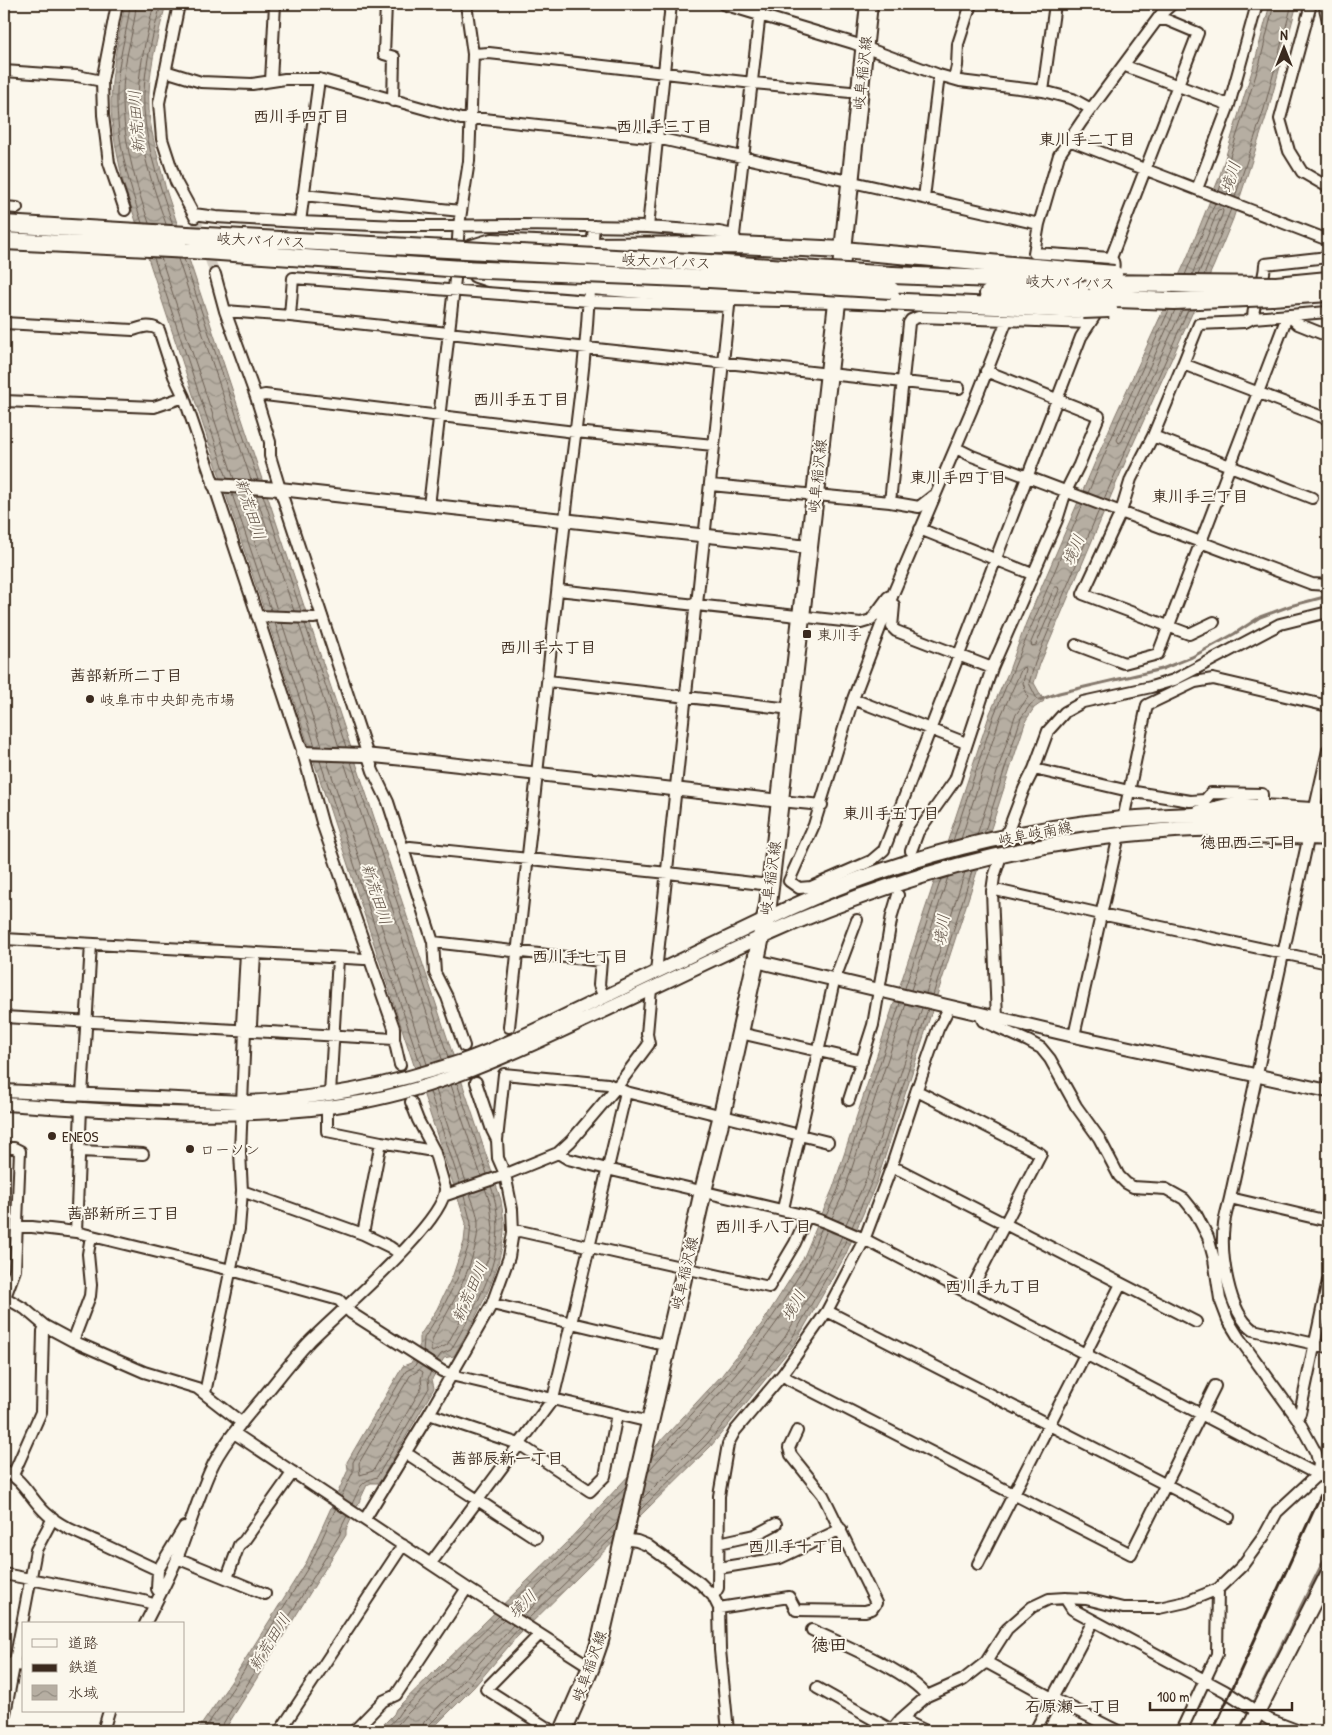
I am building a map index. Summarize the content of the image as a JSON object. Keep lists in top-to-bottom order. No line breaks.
{"streets":{"main road":["岐阜稲沢線","岐大バイパス","岐阜岐南線"]},"crossings":[["岐阜稲沢線","岐阜岐南線"]],"districts":["西川手四丁目","西川手三丁目","東川手二丁目","西川手五丁目","東川手四丁目","東川手三丁目","西川手六丁目","茜部新所二丁目","東川手五丁目","徳田西三丁目","西川手七丁目","茜部新所三丁目","西川手八丁目","西川手九丁目","茜部辰新一丁目","西川手十丁目","徳田","石原瀬一丁目"],"water":["新荒田川","境川"],"places":{"transit":["東川手"],"other":["岐阜市中央卸売市場","ENEOS","ローソン"]},"legend":["道路","鉄道","水域"],"scale_bar":"100 m","north":"top"}
